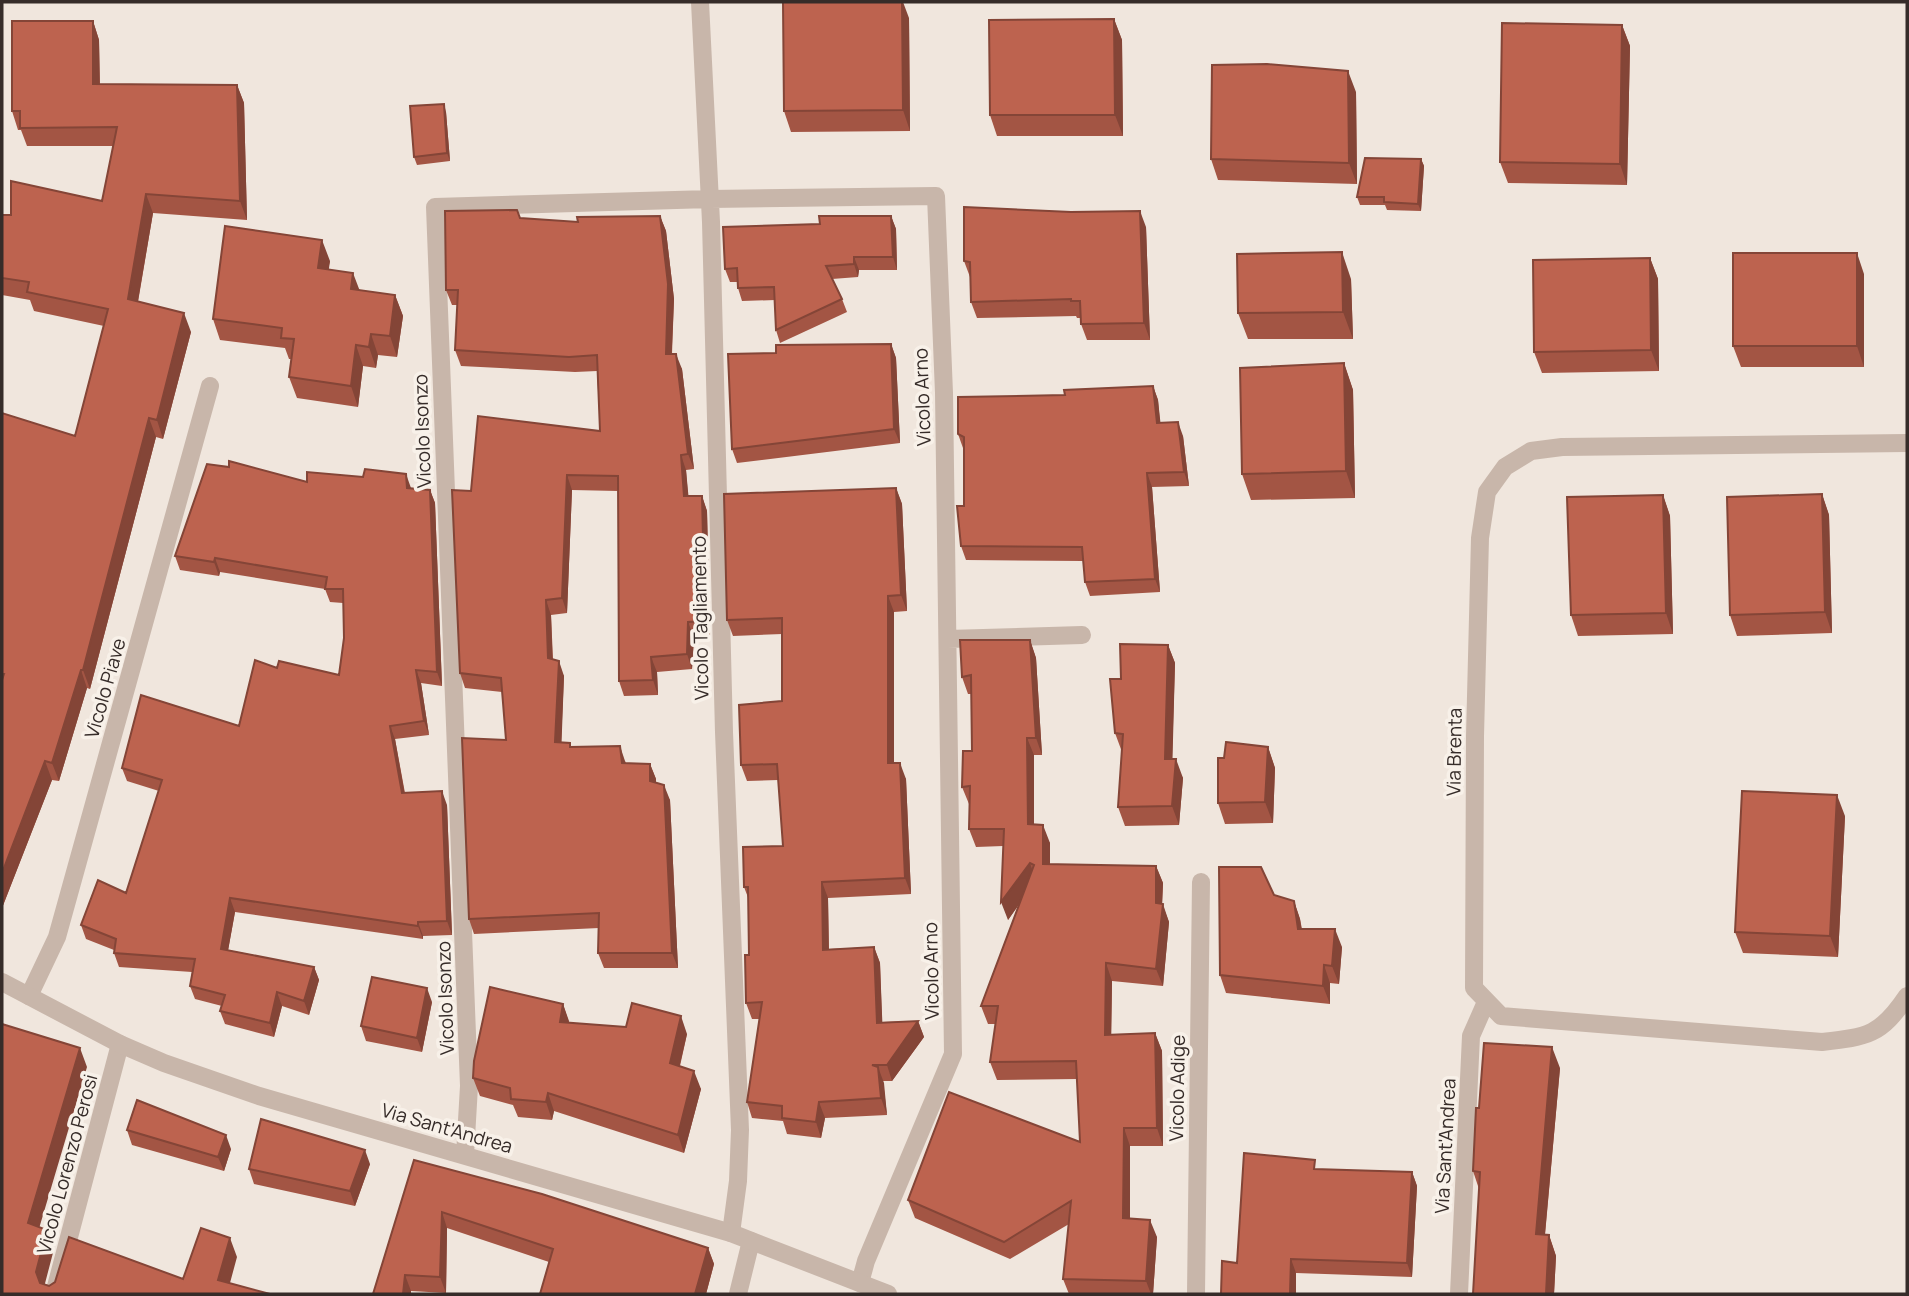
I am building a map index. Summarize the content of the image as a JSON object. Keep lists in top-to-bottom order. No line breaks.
{"streets":{"street":["Vicolo Arno","Vicolo Isonzo","Vicolo Tagliamento","Vicolo Piave","Via Brenta","Vicolo Adige","Via Sant'Andrea","Vicolo Lorenzo Perosi"]},"crossings":[["Vicolo Arno","Vicolo Isonzo"],["Vicolo Arno","Via Sant'Andrea"],["Vicolo Isonzo","Vicolo Tagliamento"],["Vicolo Isonzo","Via Sant'Andrea"],["Vicolo Tagliamento","Via Sant'Andrea"],["Vicolo Piave","Via Sant'Andrea"],["Via Brenta","Via Sant'Andrea"],["Via Sant'Andrea","Vicolo Lorenzo Perosi"]]}
